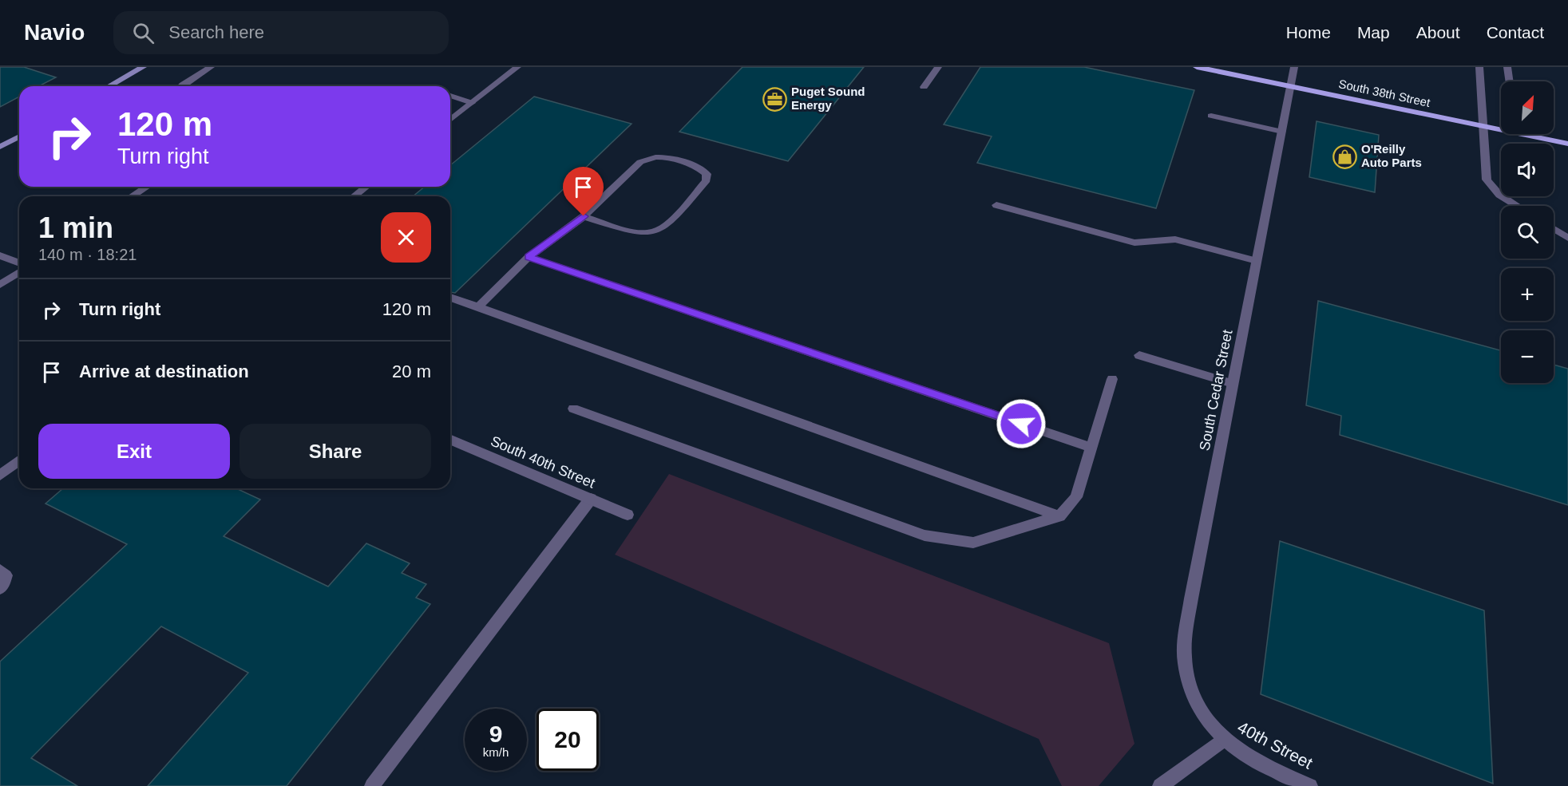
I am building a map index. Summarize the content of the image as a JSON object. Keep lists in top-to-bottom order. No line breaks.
{"streets":{"main road":["South 38th Street"],"street":["South Cedar Street","South 40th Street","40th Street"]},"crossings":[["South 38th Street","South Cedar Street"],["South Cedar Street","40th Street"]],"places":{"office":["Puget Sound Energy"],"shop":["O'Reilly Auto Parts"]},"north":"top right","page":{"header":"Navio","search":"Search here","nav":["Home","Map","About","Contact"],"map_buttons":["+","−"],"turn":["120 m","Turn right"],"heading":["1 min","140 m · 18:21"],"list":[{"name":"Turn right","value":"120 m"},{"name":"Arrive at destination","value":"20 m"}],"buttons":["Exit","Share"],"speed":"9 km/h","limit":"20"}}
